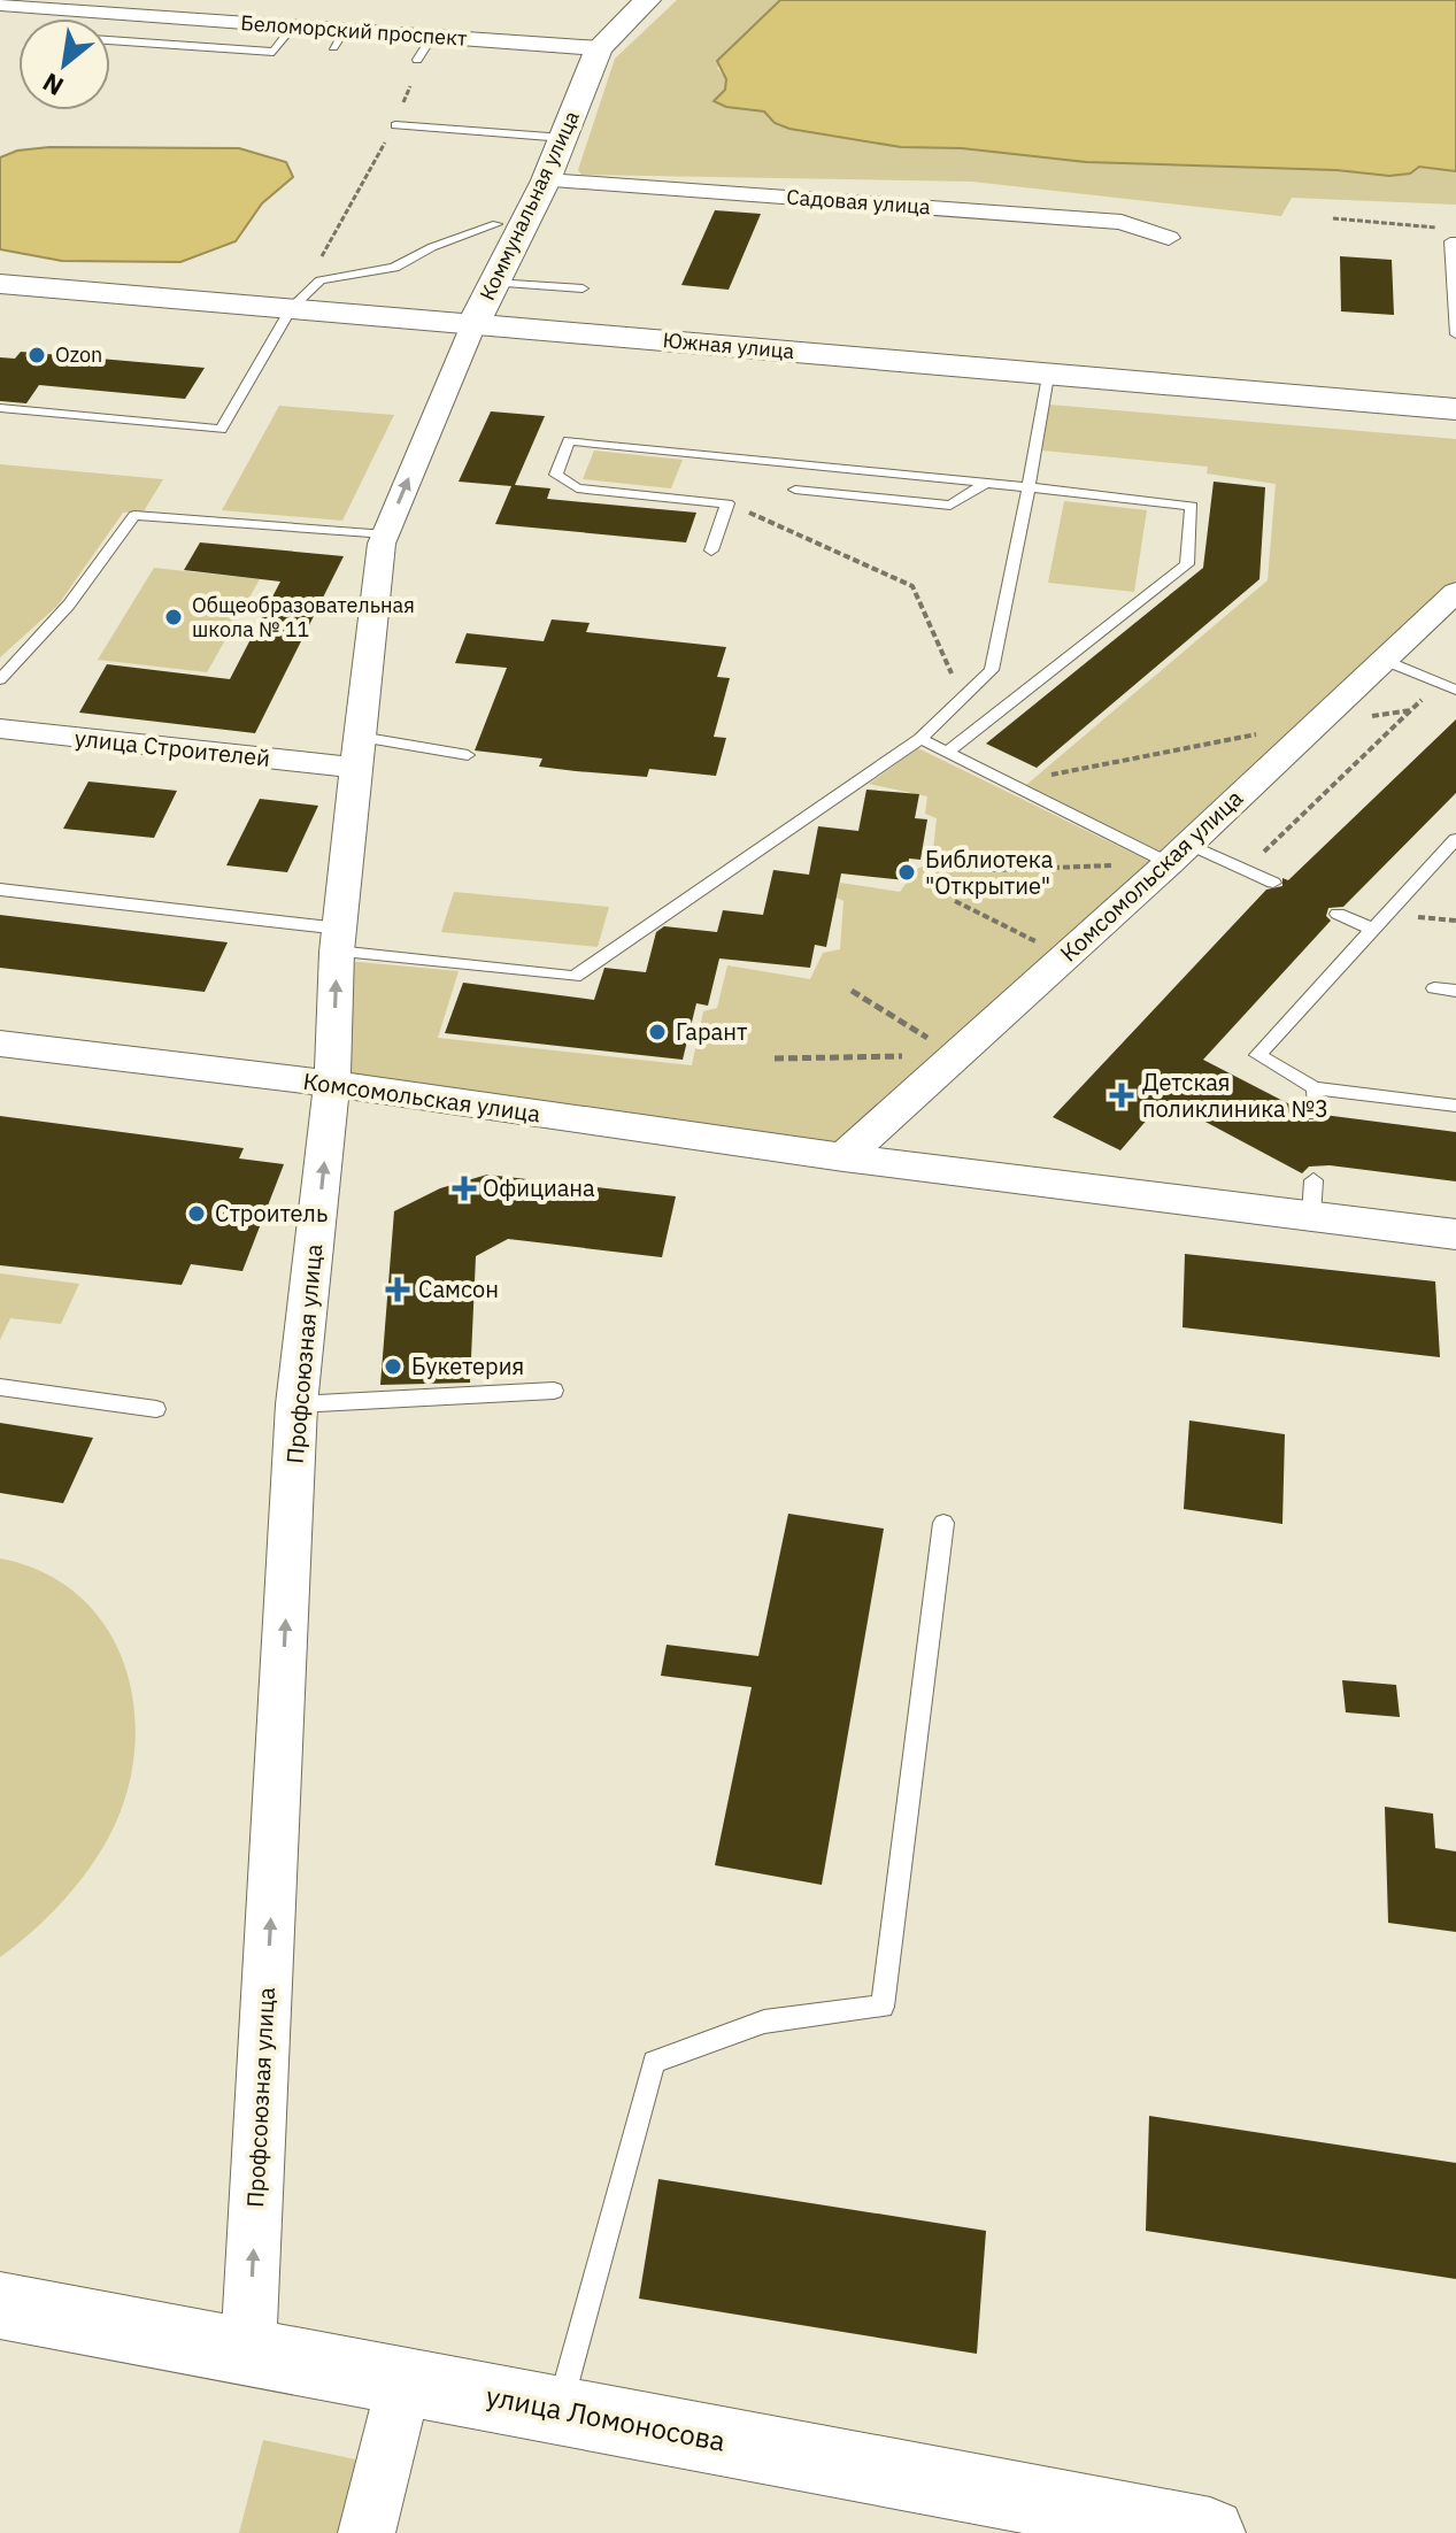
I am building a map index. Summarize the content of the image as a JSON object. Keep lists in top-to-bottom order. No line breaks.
{"streets":{"main road":["Коммунальная улица","Южная улица"],"street":["Беломорский проспект","Садовая улица","улица Строителей","Комсомольская улица","Профсоюзная улица","улица Ломоносова"]},"crossings":[["Беломорский проспект","Коммунальная улица"],["Садовая улица","Коммунальная улица"],["Коммунальная улица","Южная улица"],["Коммунальная улица","Профсоюзная улица"],["Южная улица","Профсоюзная улица"],["Комсомольская улица","Профсоюзная улица"],["Профсоюзная улица","улица Ломоносова"]],"one_way":["Профсоюзная улица"],"places":{"other":["Ozon","Общеобразовательная школа № 11","Библиотека \"Открытие\"","Гарант","Строитель","Букетерия"],"health":["Детская поликлиника №3","Официана","Самсон"]},"north":"bottom left"}
